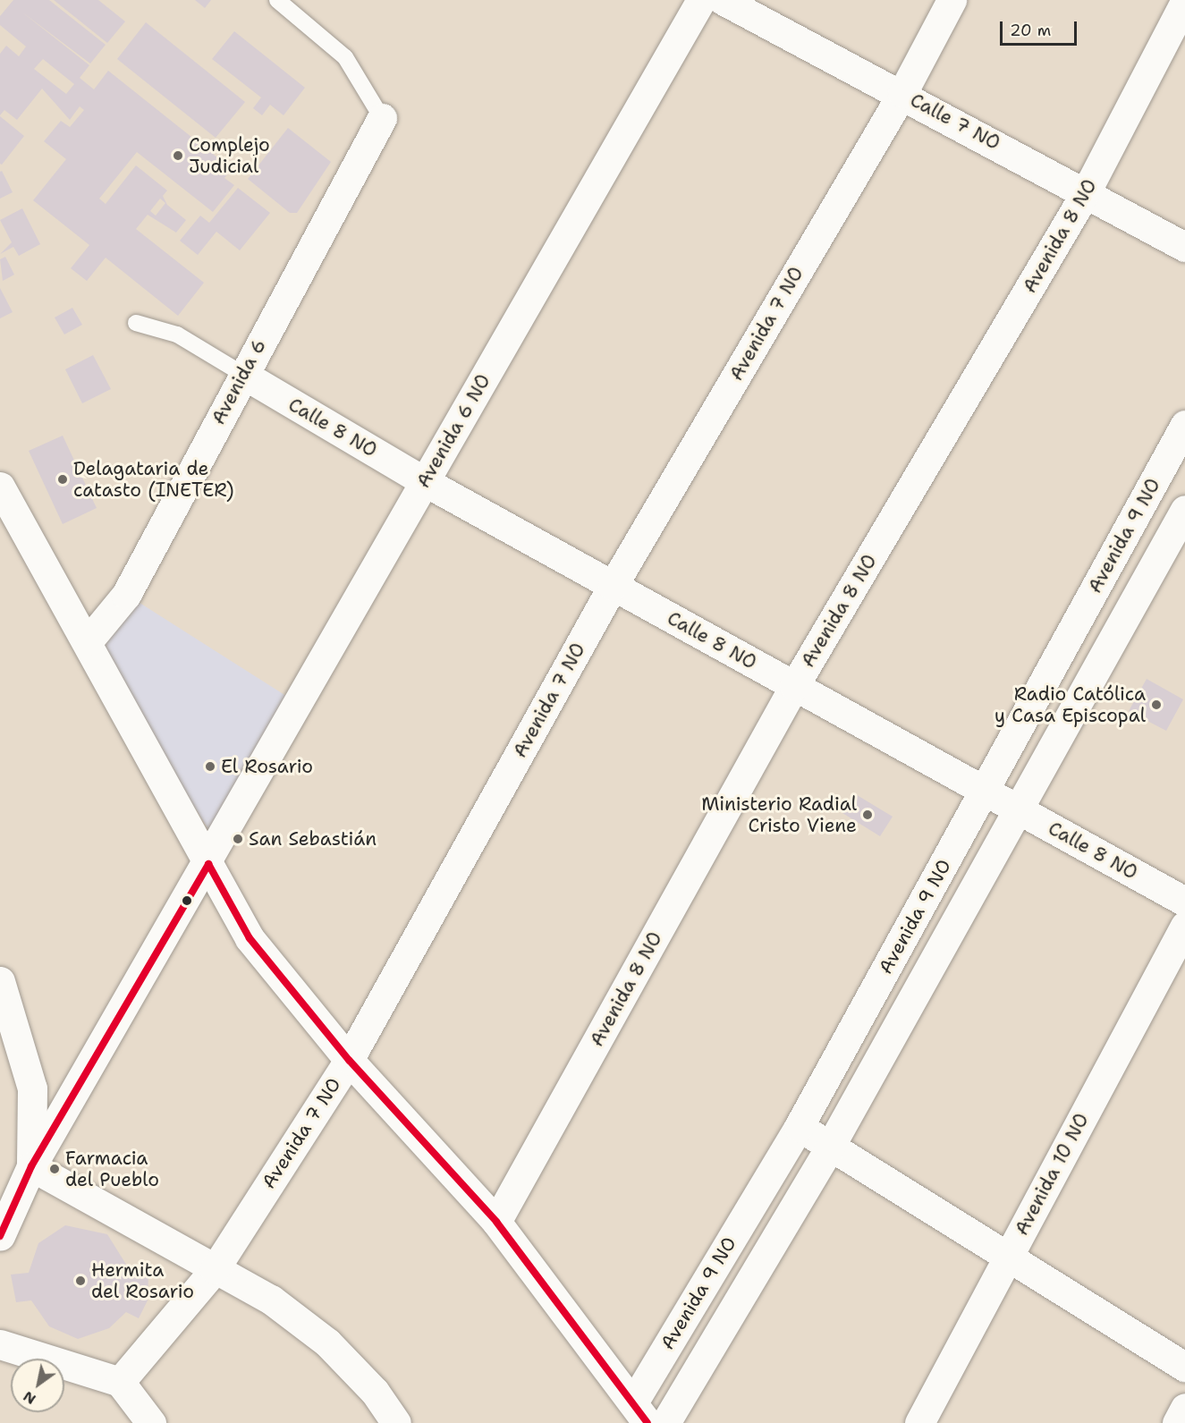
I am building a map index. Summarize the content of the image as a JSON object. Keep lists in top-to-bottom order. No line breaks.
{"streets":{"street":["Calle 7 NO","Avenida 8 NO","Avenida 7 NO","Avenida 6","Calle 8 NO","Avenida 6 NO","Avenida 9 NO","Avenida 10 NO"]},"crossings":[["Calle 7 NO","Avenida 8 NO"],["Calle 7 NO","Avenida 7 NO"],["Avenida 8 NO","Calle 8 NO"],["Avenida 7 NO","Calle 8 NO"],["Avenida 6","Calle 8 NO"],["Calle 8 NO","Avenida 6 NO"],["Calle 8 NO","Avenida 9 NO"]],"places":["Complejo Judicial","Delagataria de catasto (INETER)","Radio Católica y Casa Episcopal","El Rosario","Ministerio Radial Cristo Viene","San Sebastián","Farmacia del Pueblo","Hermita del Rosario"],"scale_bar":"20 m","north":"bottom left"}
